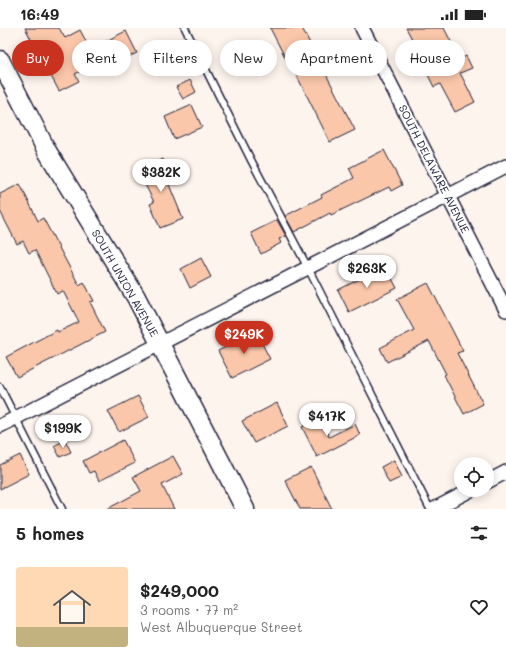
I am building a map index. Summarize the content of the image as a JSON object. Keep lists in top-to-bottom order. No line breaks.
{"streets":{"main road":["SOUTH UNION AVENUE"],"street":["SOUTH DELAWARE AVENUE"]},"page":{"status":"16:49","chip":["Buy","Rent","Filters","New","Apartment","House"],"price":["$382K","$263K","$249K","$417K","$199K"],"heading":"5 homes","list":[{"name":"$249,000","note":"3 rooms · 77 m² · West Albuquerque Street"}]}}
